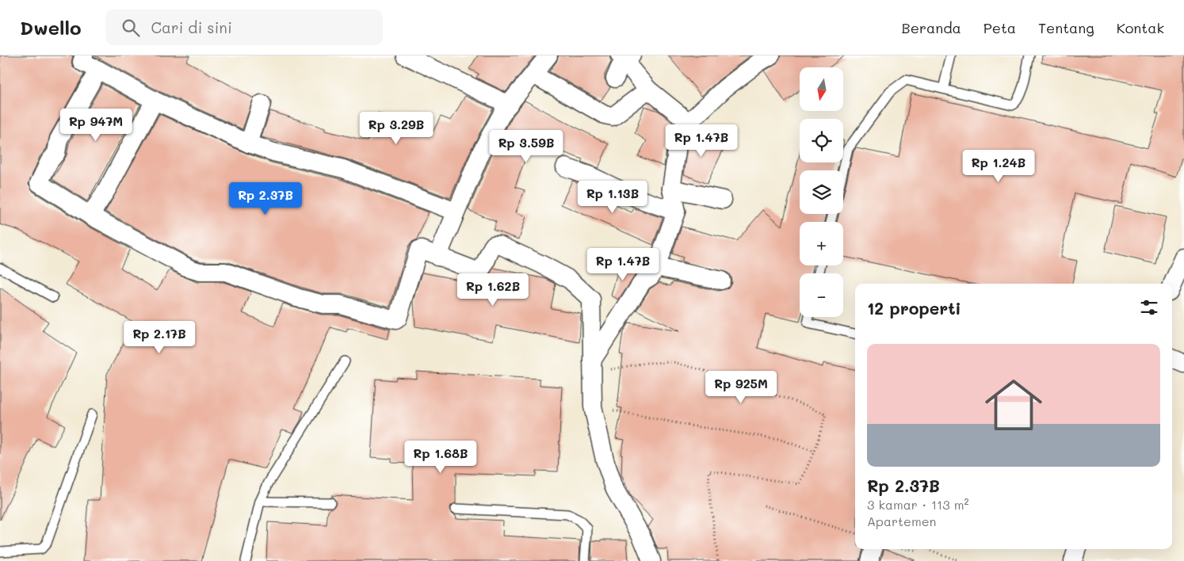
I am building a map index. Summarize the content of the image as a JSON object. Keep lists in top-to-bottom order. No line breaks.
{"north":"bottom","page":{"header":"Dwello","search":"Cari di sini","nav":["Beranda","Peta","Tentang","Kontak"],"map_buttons":["+","−"],"price":["Rp 947M","Rp 3.29B","Rp 1.47B","Rp 3.59B","Rp 1.24B","Rp 1.13B","Rp 2.37B","Rp 1.47B","Rp 1.62B","Rp 2.17B","Rp 925M","Rp 1.68B"],"heading":"12 properti","list":[{"name":"Rp 2.37B","note":"3 kamar · 113 m² · Apartemen"}]}}
